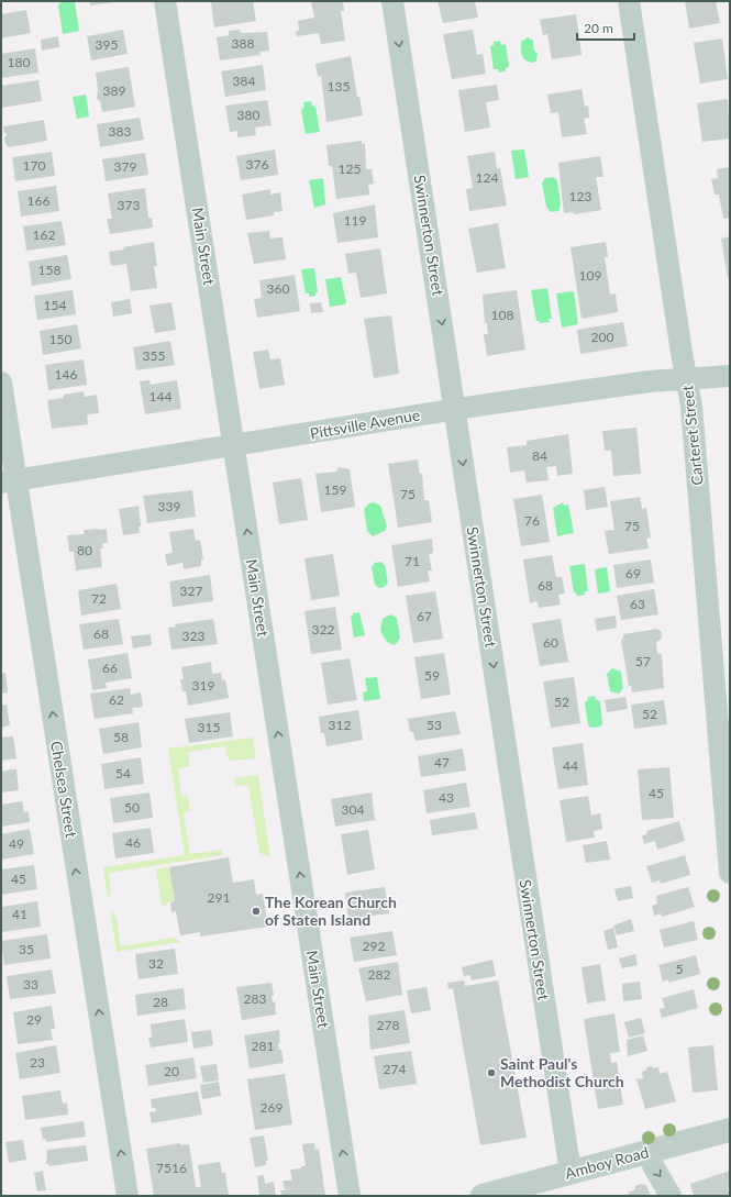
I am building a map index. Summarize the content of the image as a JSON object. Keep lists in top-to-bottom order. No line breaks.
{"streets":{"street":["Swinnerton Street","Main Street","Pittsville Avenue","Carteret Street","Chelsea Street","Amboy Road"]},"crossings":[["Swinnerton Street","Pittsville Avenue"],["Swinnerton Street","Amboy Road"],["Main Street","Pittsville Avenue"],["Pittsville Avenue","Carteret Street"],["Pittsville Avenue","Chelsea Street"]],"one_way":["Swinnerton Street","Main Street","Chelsea Street"],"places":["The Korean Church of Staten Island","Saint Paul's Methodist Church"],"house_numbers":["388","395","180","384","135","389","380","383","376","170","379","125","124","123","166","373","119","162","158","109","360","154","108","200","150","355","146","144","84","159","75","339","76","75","80","71","69","68","327","72","63","67","322","68","323","60","57","66","59","319","62","52","52","312","53","315","58","47","44","54","45","43","50","304","46","49","45","291","41","292","35","32","5","282","33","283","28","29","278","281","23","274","20","269","7516"],"scale_bar":"20 m"}
